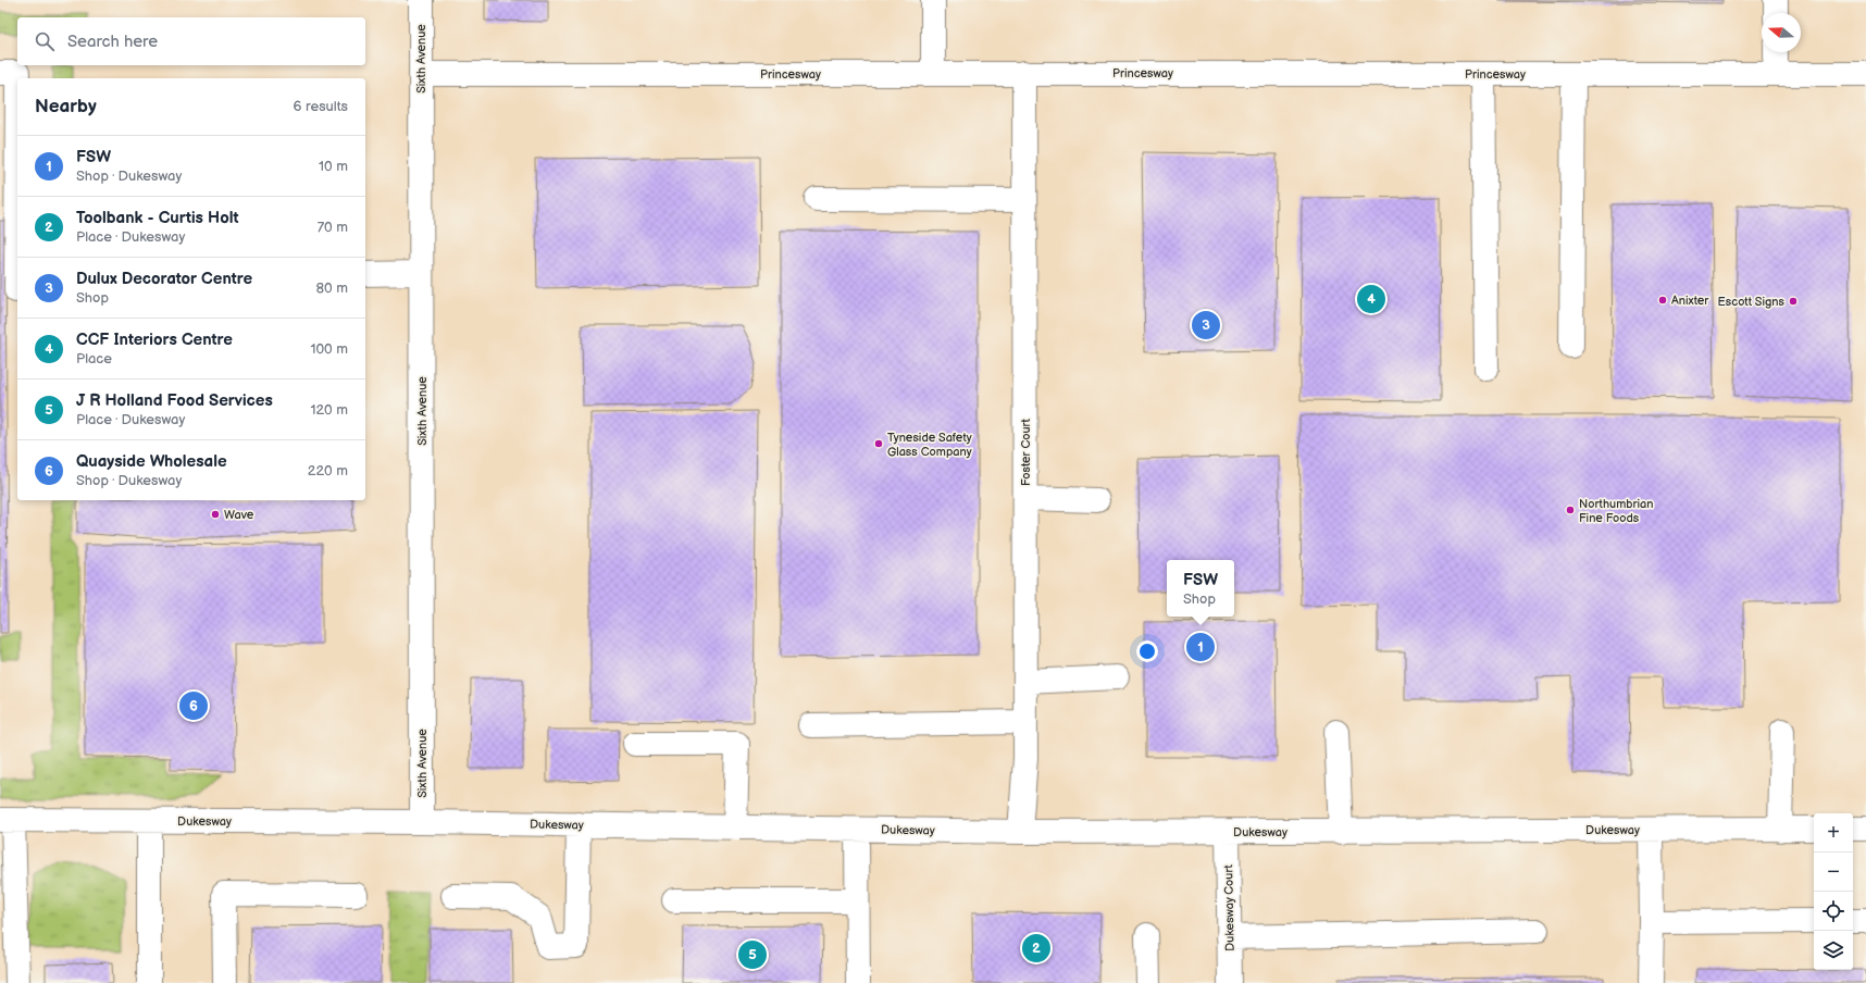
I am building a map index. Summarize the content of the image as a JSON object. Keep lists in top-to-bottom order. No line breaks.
{"streets":{"street":["Sixth Avenue","Princesway","Foster Court","Dukesway","Dukesway Court"]},"crossings":[["Sixth Avenue","Princesway"],["Sixth Avenue","Dukesway"],["Princesway","Foster Court"],["Foster Court","Dukesway"],["Dukesway","Dukesway Court"]],"places":["Anixter","Escott Signs","Tyneside Safety Glass Company","Northumbrian Fine Foods","Wave"],"north":"left","page":{"search":"Search here","heading":["Nearby","6 results"],"list":[{"mark":"1","name":"FSW","note":"Shop · Dukesway","value":"10 m"},{"mark":"2","name":"Toolbank - Curtis Holt","note":"Place · Dukesway","value":"70 m"},{"mark":"3","name":"Dulux Decorator Centre","note":"Shop","value":"80 m"},{"mark":"4","name":"CCF Interiors Centre","note":"Place","value":"100 m"},{"mark":"5","name":"J R Holland Food Services","note":"Place · Dukesway","value":"120 m"},{"mark":"6","name":"Quayside Wholesale","note":"Shop · Dukesway","value":"220 m"}],"pins":["4","3","1","6","2","5"],"popup":["FSW","Shop"],"map_buttons":["+","−"]}}
